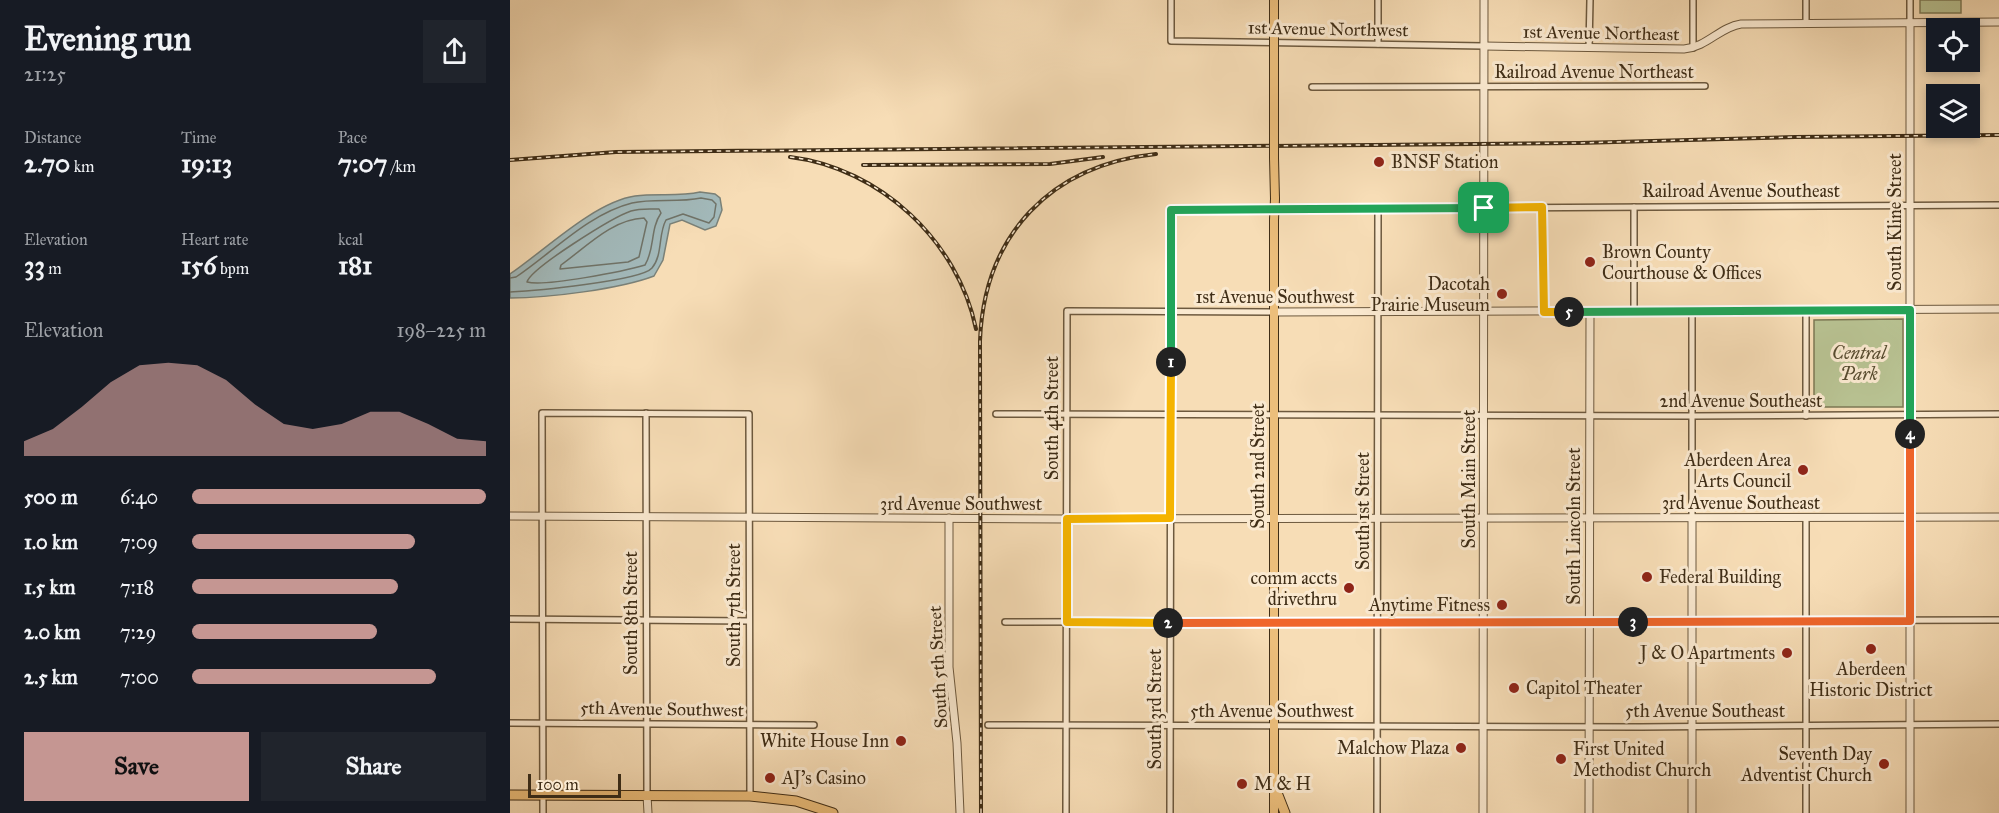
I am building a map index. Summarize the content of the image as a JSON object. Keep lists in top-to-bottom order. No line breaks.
{"streets":{"main road":["South 2nd Street"],"street":["1st Avenue Northwest","1st Avenue Northeast","Railroad Avenue Northeast","Railroad Avenue Southeast","South Kline Street","1st Avenue Southwest","2nd Avenue Southeast","South 4th Street","South Main Street","3rd Avenue Southeast","3rd Avenue Southwest","South 1st Street","South Lincoln Street","South 7th Street","South 8th Street","South 5th Street","5th Avenue Southwest","South 3rd Street","5th Avenue Southeast"]},"crossings":[["1st Avenue Northwest","1st Avenue Northeast"],["1st Avenue Northwest","South Main Street"],["1st Avenue Northeast","South Kline Street"],["1st Avenue Northeast","South Main Street"],["Railroad Avenue Northeast","South Main Street"],["Railroad Avenue Southeast","South Kline Street"],["Railroad Avenue Southeast","South Main Street"],["Railroad Avenue Southeast","South 1st Street"],["Railroad Avenue Southeast","South 3rd Street"],["South Kline Street","1st Avenue Southwest"],["South Kline Street","2nd Avenue Southeast"],["South Kline Street","3rd Avenue Southeast"],["South Kline Street","5th Avenue Southeast"],["1st Avenue Southwest","South 4th Street"],["1st Avenue Southwest","South 2nd Street"],["1st Avenue Southwest","South Main Street"],["1st Avenue Southwest","South 1st Street"],["1st Avenue Southwest","South Lincoln Street"],["1st Avenue Southwest","South 3rd Street"],["2nd Avenue Southeast","South 4th Street"],["2nd Avenue Southeast","South 2nd Street"],["2nd Avenue Southeast","South Main Street"],["2nd Avenue Southeast","South 1st Street"],["2nd Avenue Southeast","South Lincoln Street"],["2nd Avenue Southeast","South 3rd Street"],["South 4th Street","3rd Avenue Southwest"],["South 4th Street","5th Avenue Southwest"],["South 2nd Street","3rd Avenue Southwest"],["South 2nd Street","5th Avenue Southwest"],["South Main Street","3rd Avenue Southeast"],["South Main Street","3rd Avenue Southwest"],["South Main Street","5th Avenue Southwest"],["South Main Street","5th Avenue Southeast"],["3rd Avenue Southeast","3rd Avenue Southwest"],["3rd Avenue Southeast","South Lincoln Street"],["3rd Avenue Southwest","South 1st Street"],["3rd Avenue Southwest","South 7th Street"],["3rd Avenue Southwest","South 8th Street"],["3rd Avenue Southwest","South 5th Street"],["3rd Avenue Southwest","South 3rd Street"],["South 1st Street","5th Avenue Southwest"],["South Lincoln Street","5th Avenue Southeast"],["South 7th Street","South 8th Street"],["South 7th Street","5th Avenue Southwest"],["South 8th Street","5th Avenue Southwest"],["5th Avenue Southwest","South 3rd Street"],["5th Avenue Southwest","5th Avenue Southeast"]],"parks":["Central Park"],"places":["BNSF Station","Brown County Courthouse & Offices","Dacotah Prairie Museum","Aberdeen Area Arts Council","Federal Building","comm accts drivethru","Anytime Fitness","Aberdeen Historic District","J & O Apartments","Capitol Theater","White House Inn","Malchow Plaza","First United Methodist Church","Seventh Day Adventist Church","AJ's Casino","M & H"],"scale_bar":"100 m","page":{"heading":["Evening run","21:25"],"stats":[["Distance","2.70 km"],["Time","19:13"],["Pace","7:07 /km"],["Elevation","33 m"],["Heart rate","156 bpm"],["kcal","181"]],"pins":["5","1","4","3","2"],"chart":["Elevation","198–225 m"],"list":[{"name":"500 m","note":"6:40"},{"name":"1.0 km","note":"7:09"},{"name":"1.5 km","note":"7:18"},{"name":"2.0 km","note":"7:29"},{"name":"2.5 km","note":"7:00"}],"buttons":["Save","Share"],"scale":"100 m"}}
